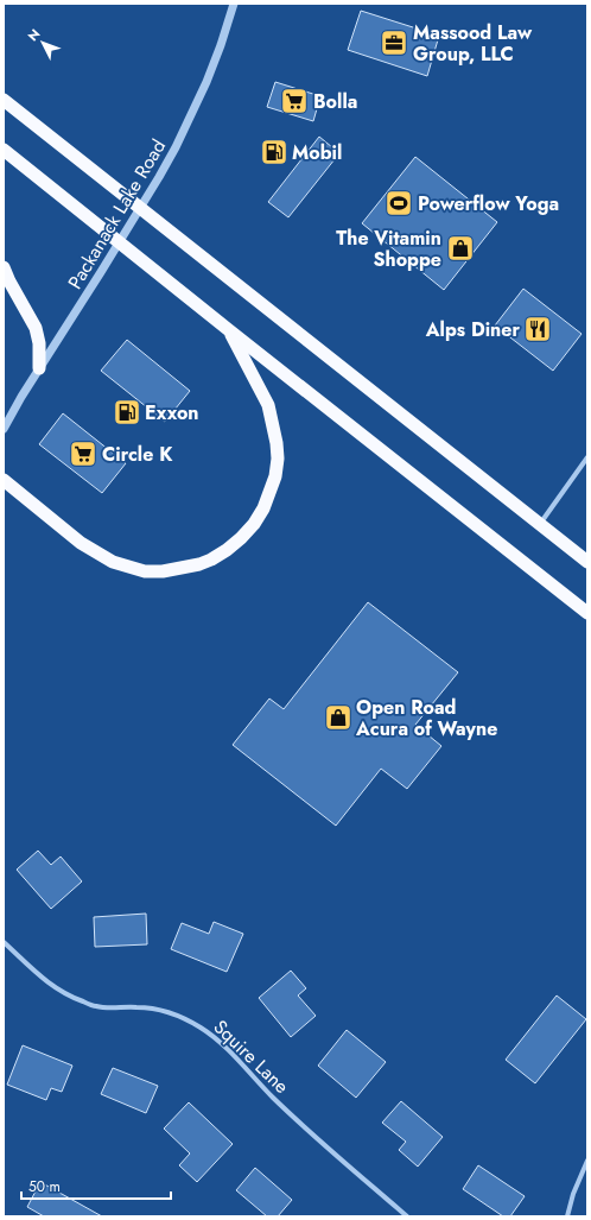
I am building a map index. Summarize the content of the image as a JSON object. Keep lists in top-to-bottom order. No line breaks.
{"streets":{"street":["Packanack Lake Road","Squire Lane"]},"places":{"office":["Massood Law Group, LLC"],"supermarket":["Bolla","Circle K"],"fuel station":["Mobil","Exxon"],"sports":["Powerflow Yoga"],"shop":["The Vitamin Shoppe","Open Road Acura of Wayne"],"restaurant":["Alps Diner"]},"scale_bar":"50 m","north":"top left"}
